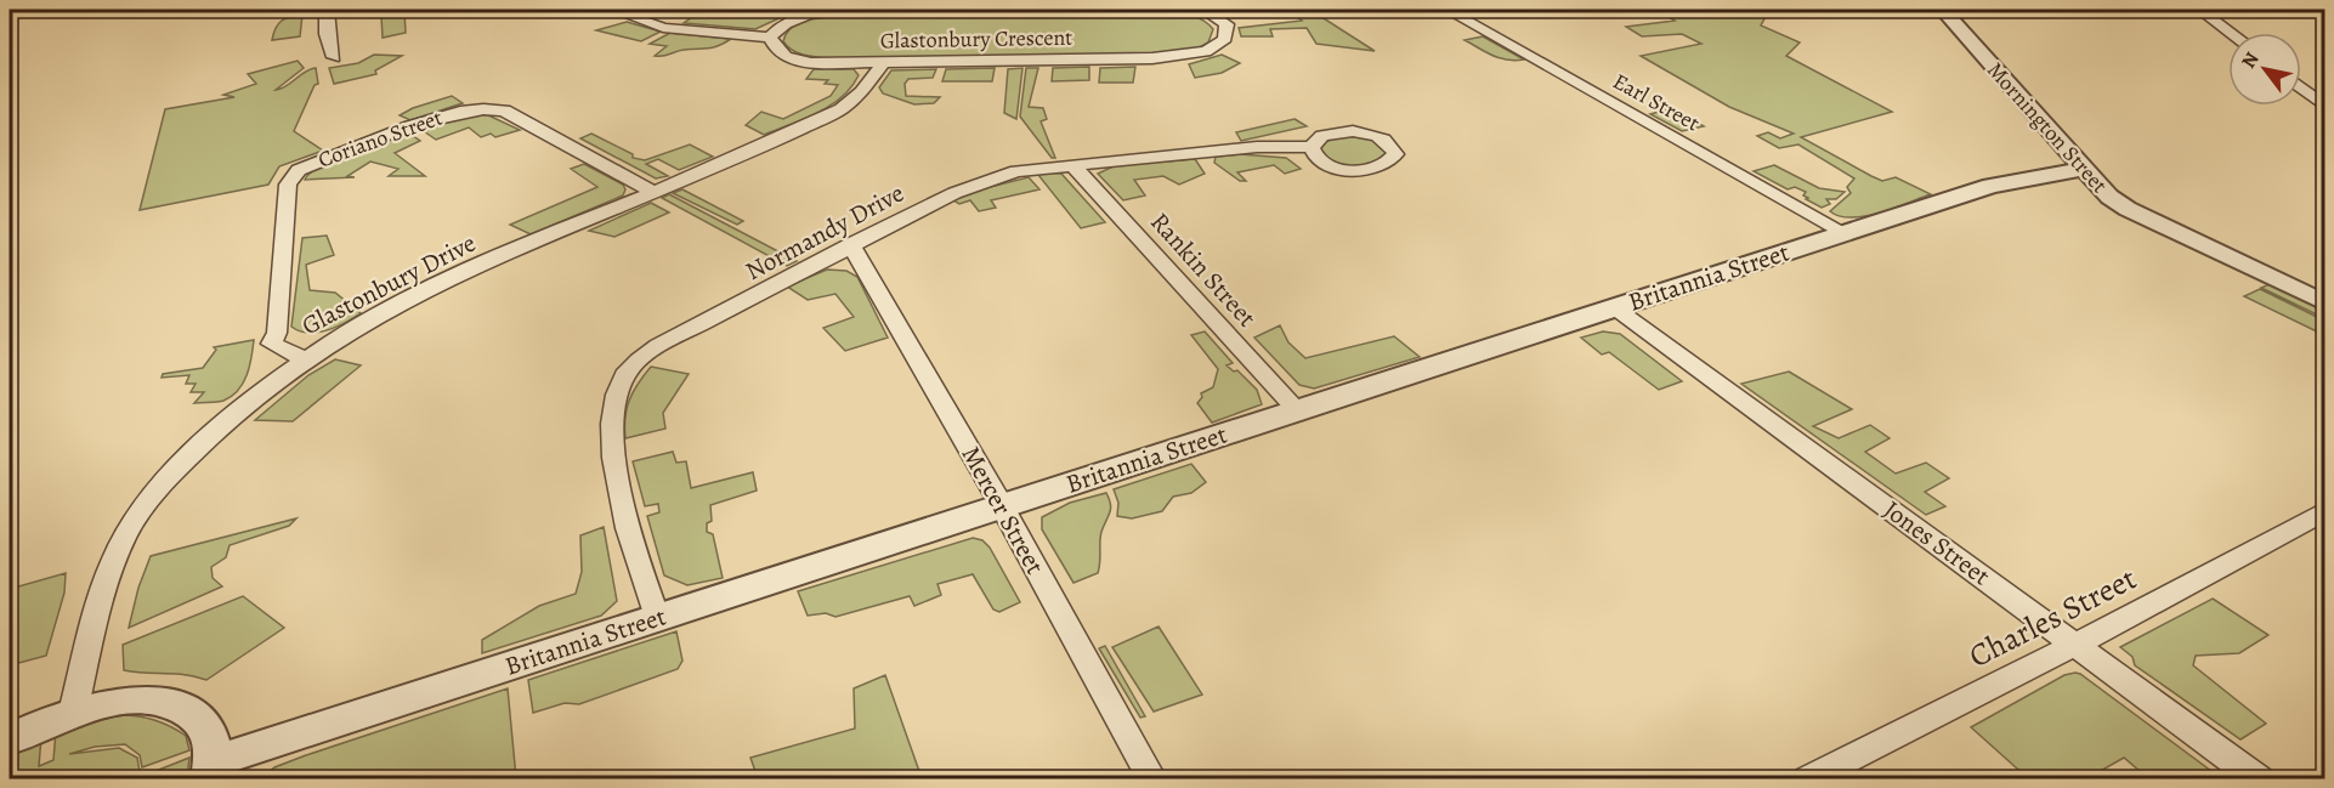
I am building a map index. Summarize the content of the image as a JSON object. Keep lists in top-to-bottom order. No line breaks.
{"streets":{"street":["Glastonbury Crescent","Earl Street","Mornington Street","Coriano Street","Normandy Drive","Rankin Street","Britannia Street","Glastonbury Drive","Mercer Street","Jones Street","Charles Street"]},"crossings":[["Glastonbury Crescent","Glastonbury Drive"],["Earl Street","Britannia Street"],["Mornington Street","Britannia Street"],["Coriano Street","Glastonbury Drive"],["Normandy Drive","Rankin Street"],["Normandy Drive","Britannia Street"],["Normandy Drive","Mercer Street"],["Rankin Street","Britannia Street"],["Britannia Street","Mercer Street"],["Britannia Street","Jones Street"],["Jones Street","Charles Street"]],"north":"top left"}
